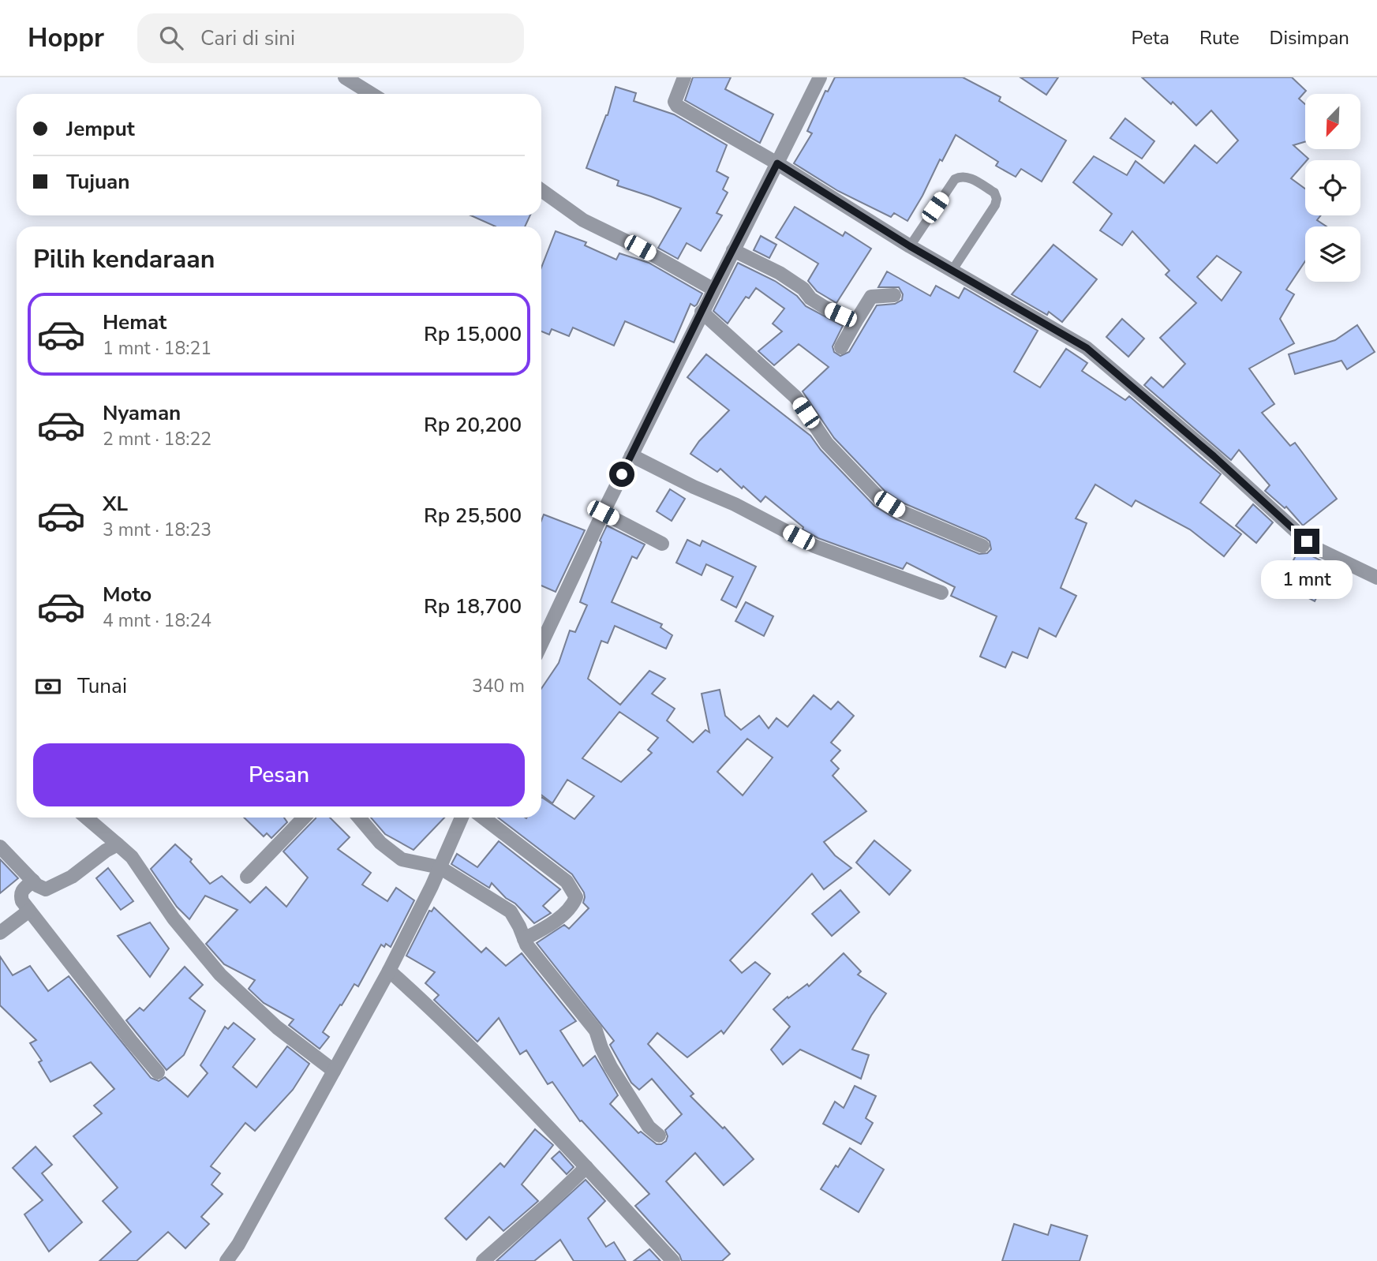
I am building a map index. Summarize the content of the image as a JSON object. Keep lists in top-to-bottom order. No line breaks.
{"north":"bottom left","page":{"header":"Hoppr","search":"Cari di sini","nav":["Peta","Rute","Disimpan"],"banner":["Jemput","Tujuan"],"heading":"Pilih kendaraan","list":[{"name":"Hemat","note":"1 mnt · 18:21","value":"Rp 15,000"},{"name":"Nyaman","note":"2 mnt · 18:22","value":"Rp 20,200"},{"name":"XL","note":"3 mnt · 18:23","value":"Rp 25,500"},{"name":"Moto","note":"4 mnt · 18:24","value":"Rp 18,700"}],"bubble":"1 mnt","pay":["Tunai","340 m"],"buttons":"Pesan"}}
